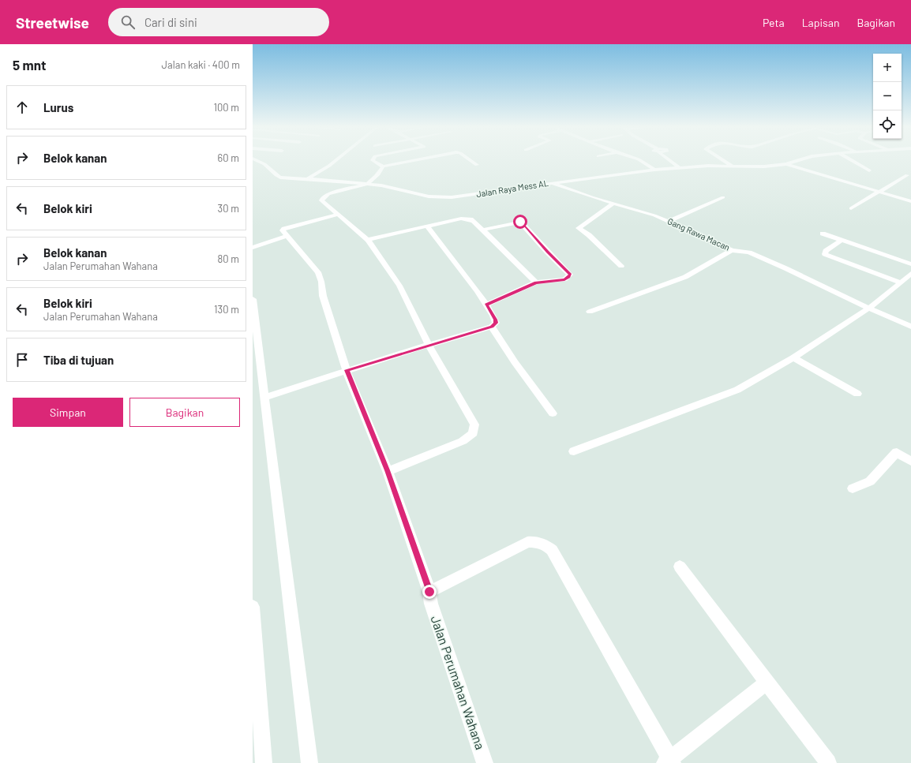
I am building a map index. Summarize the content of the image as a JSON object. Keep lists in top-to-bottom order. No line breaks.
{"streets":{"street":["Jalan Raya Mess AL","Gang Rawa Macan","Jalan Perumahan Wahana"]},"crossings":[["Jalan Raya Mess AL","Gang Rawa Macan"]],"page":{"header":"Streetwise","search":"Cari di sini","nav":["Peta","Lapisan","Bagikan"],"heading":["5 mnt","Jalan kaki · 400 m"],"map_buttons":["+","−"],"list":[["Lurus","100 m"],["Belok kanan","60 m"],["Belok kiri","30 m"],["Belok kanan","Jalan Perumahan Wahana","80 m"],["Belok kiri","Jalan Perumahan Wahana","130 m"],"Tiba di tujuan"],"buttons":["Simpan","Bagikan"]}}
